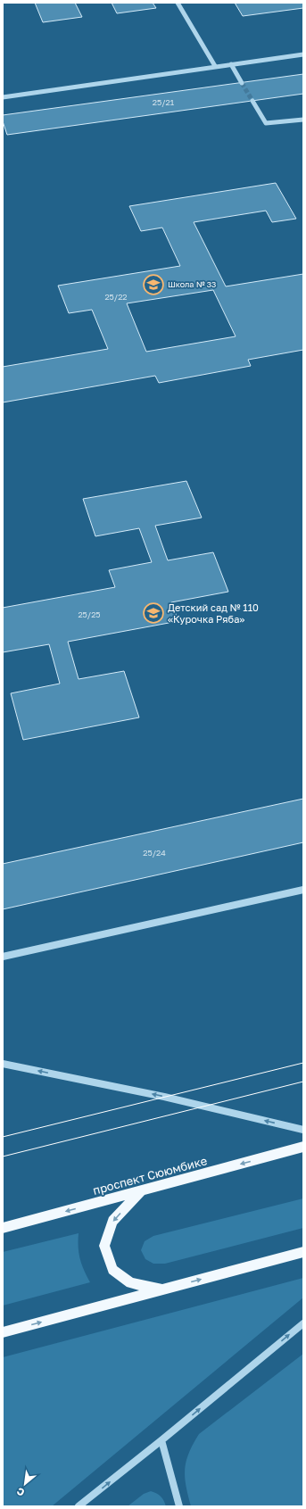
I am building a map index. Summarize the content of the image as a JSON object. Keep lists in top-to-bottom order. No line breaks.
{"streets":{"main road":["проспект Сююмбике"]},"one_way":["проспект Сююмбике"],"places":{"school or university":["Школа № 33","Детский сад № 110 «Курочка Ряба»"]},"house_numbers":["25/21","25/22","25/25","25/24"],"north":"bottom left"}
